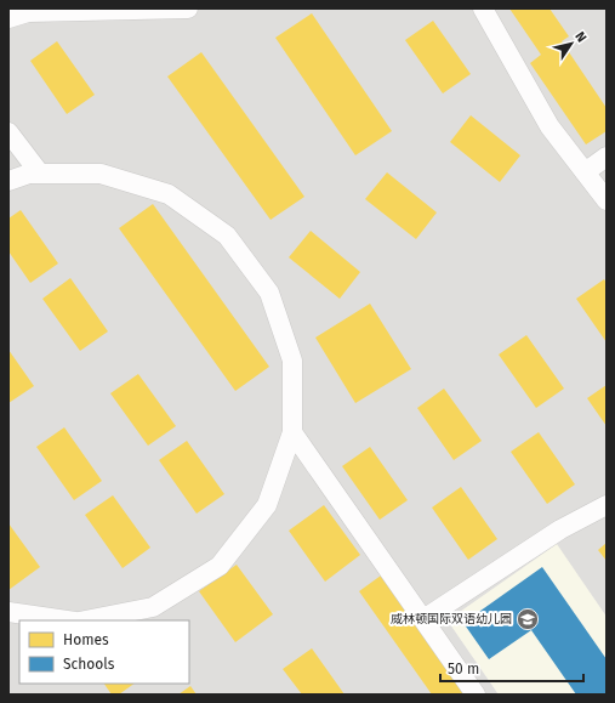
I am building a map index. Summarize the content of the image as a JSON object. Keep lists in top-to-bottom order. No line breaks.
{"places":{"school or university":["威林顿国际双语幼儿园"]},"legend":["Homes","Schools"],"scale_bar":"50 m","north":"top right"}
